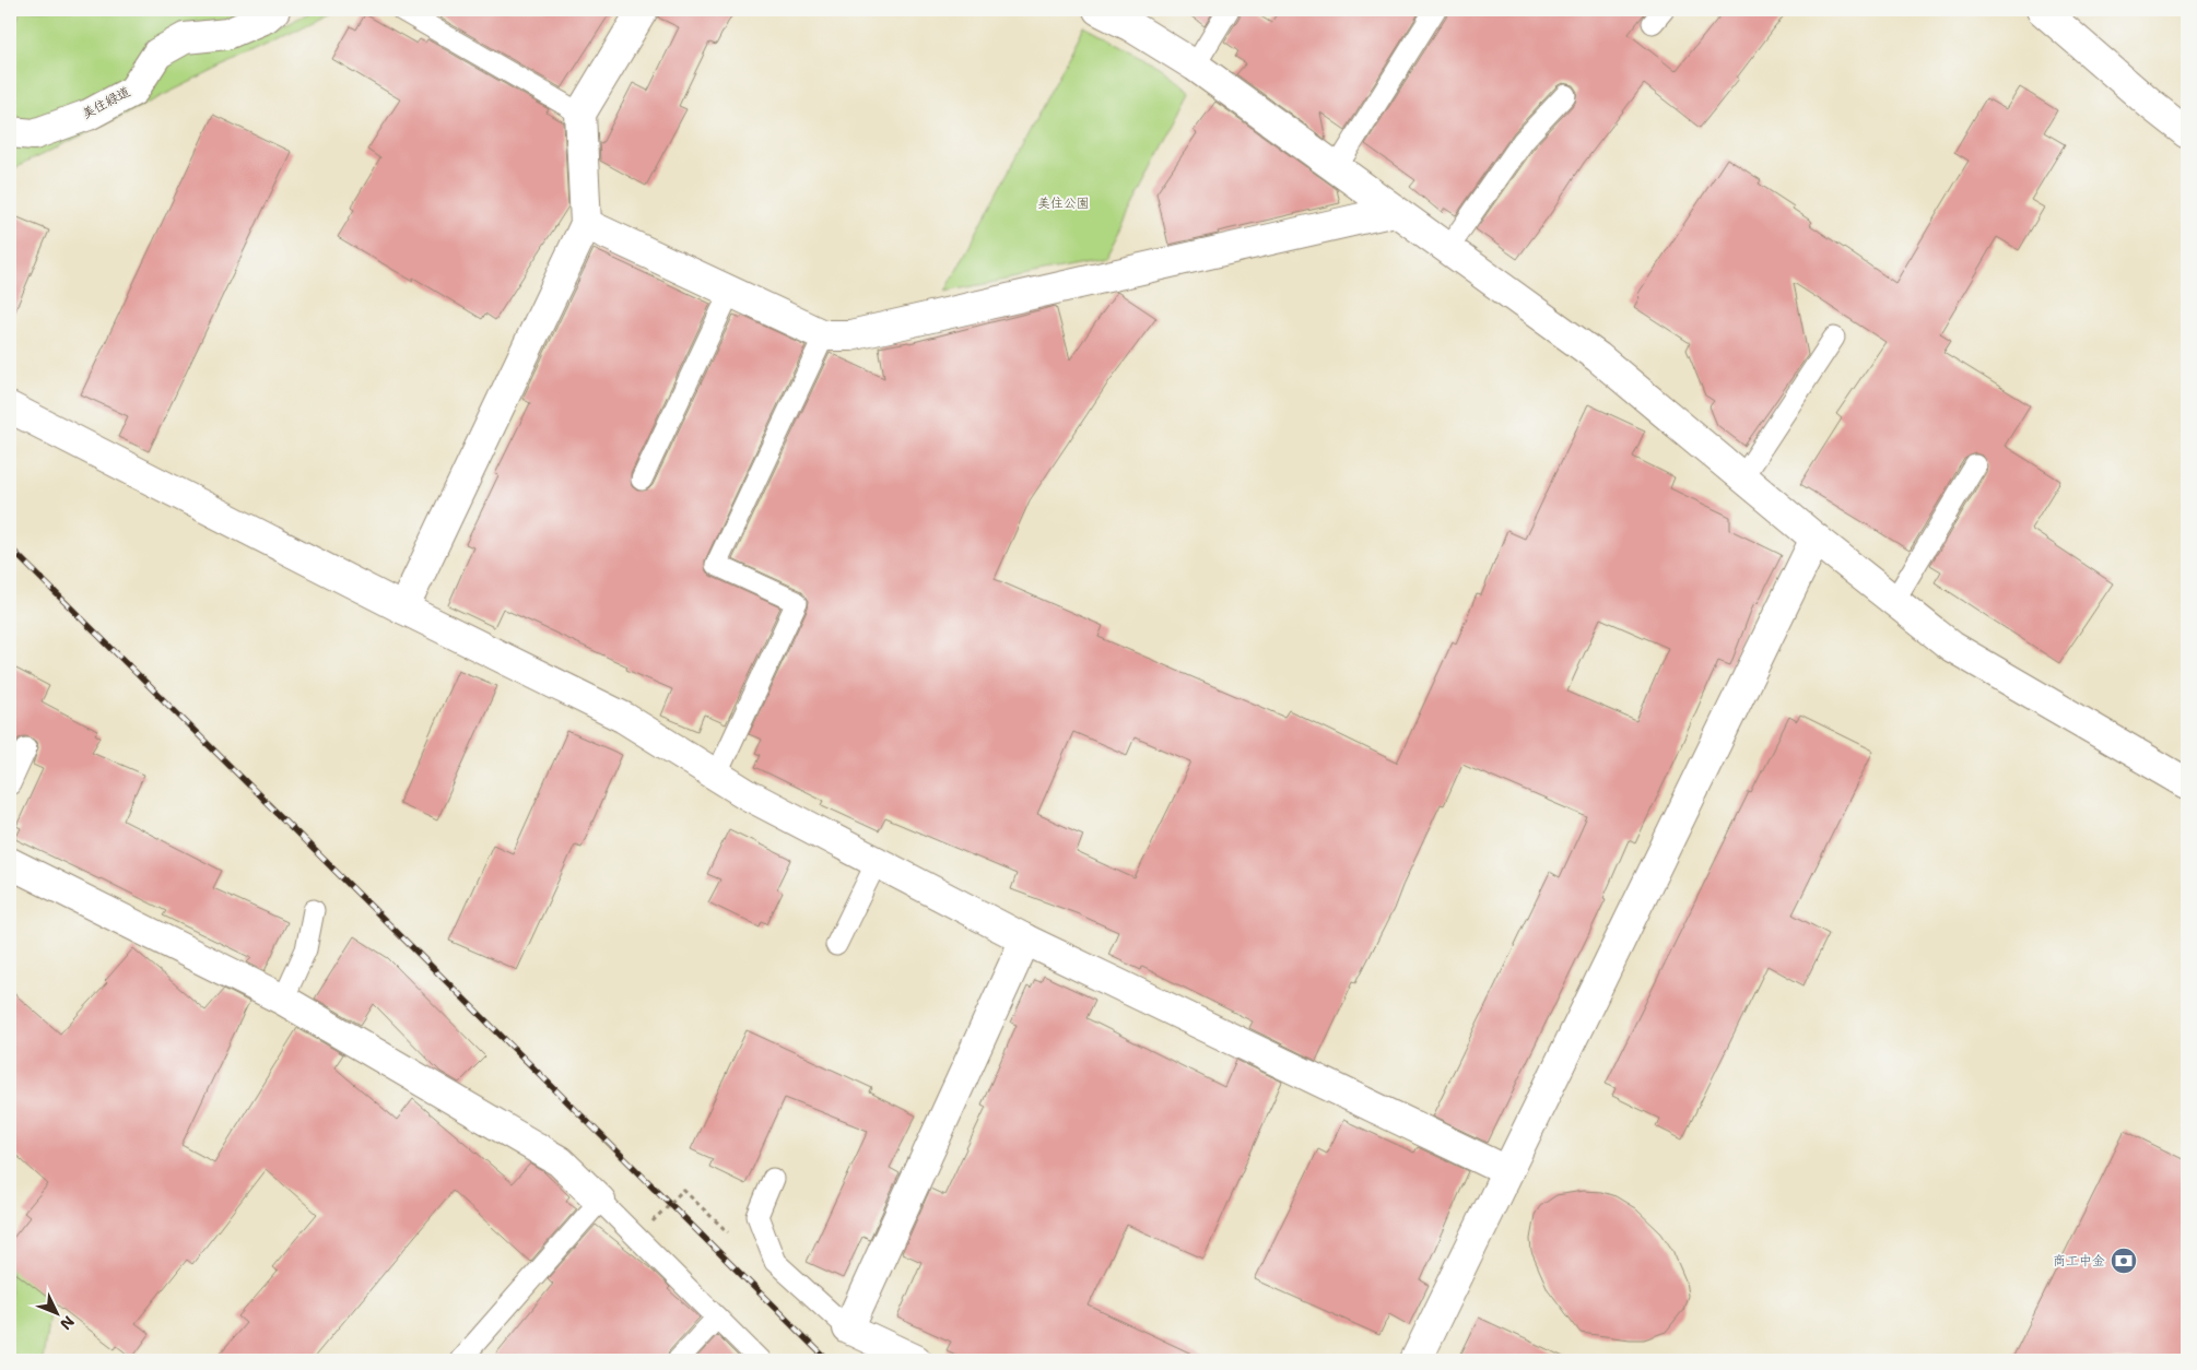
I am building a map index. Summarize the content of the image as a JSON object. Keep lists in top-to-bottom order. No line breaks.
{"streets":{"street":["美住緑道"]},"parks":["美住公園"],"places":{"bank":["商工中金"]},"north":"bottom right"}
